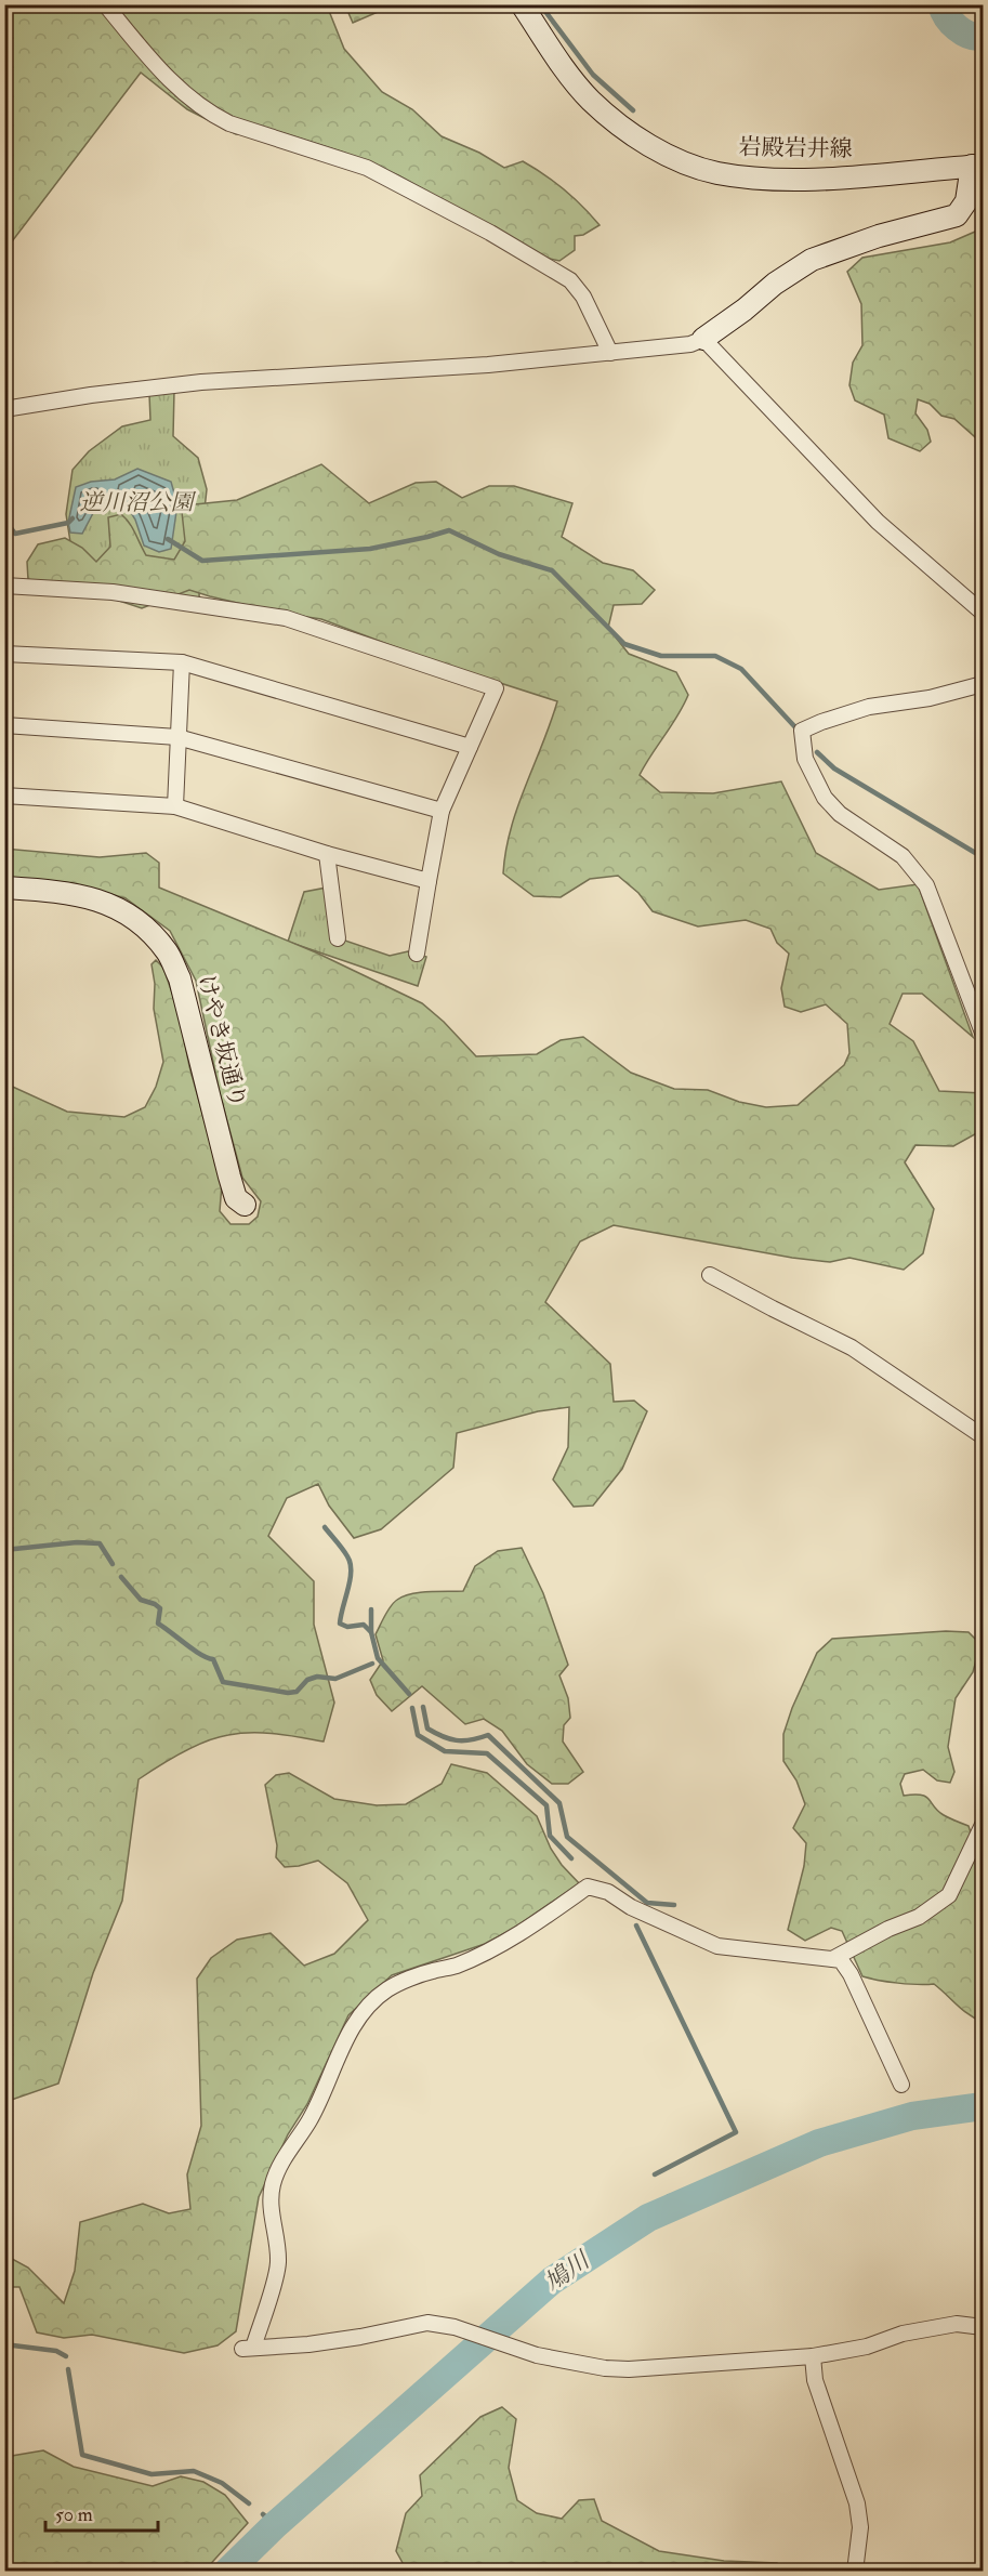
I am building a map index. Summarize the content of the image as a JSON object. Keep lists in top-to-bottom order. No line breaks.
{"streets":{"street":["岩殿岩井線","けやき坂通り"]},"water":["鳩川"],"parks":["逆川沼公園"],"scale_bar":"50 m"}
